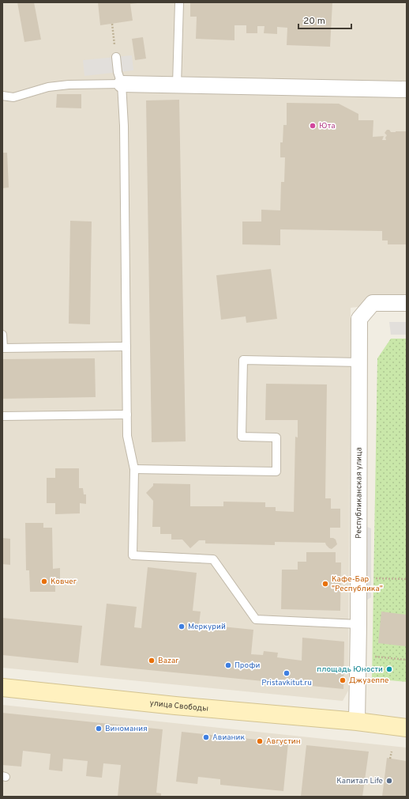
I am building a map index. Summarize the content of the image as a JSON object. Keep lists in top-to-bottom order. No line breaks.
{"streets":{"main road":["улица Свободы"],"street":["Республиканская улица"]},"crossings":[["Республиканская улица","улица Свободы"]],"places":["Юта","Ковчег","Кафе-Бар \"Республика\"","Меркурий","Bazar","Профи","площадь Юности","Pristavkitut.ru","Джузеппе","Виномания","Авианик","Августин","Капитал Life"],"scale_bar":"20 m"}
